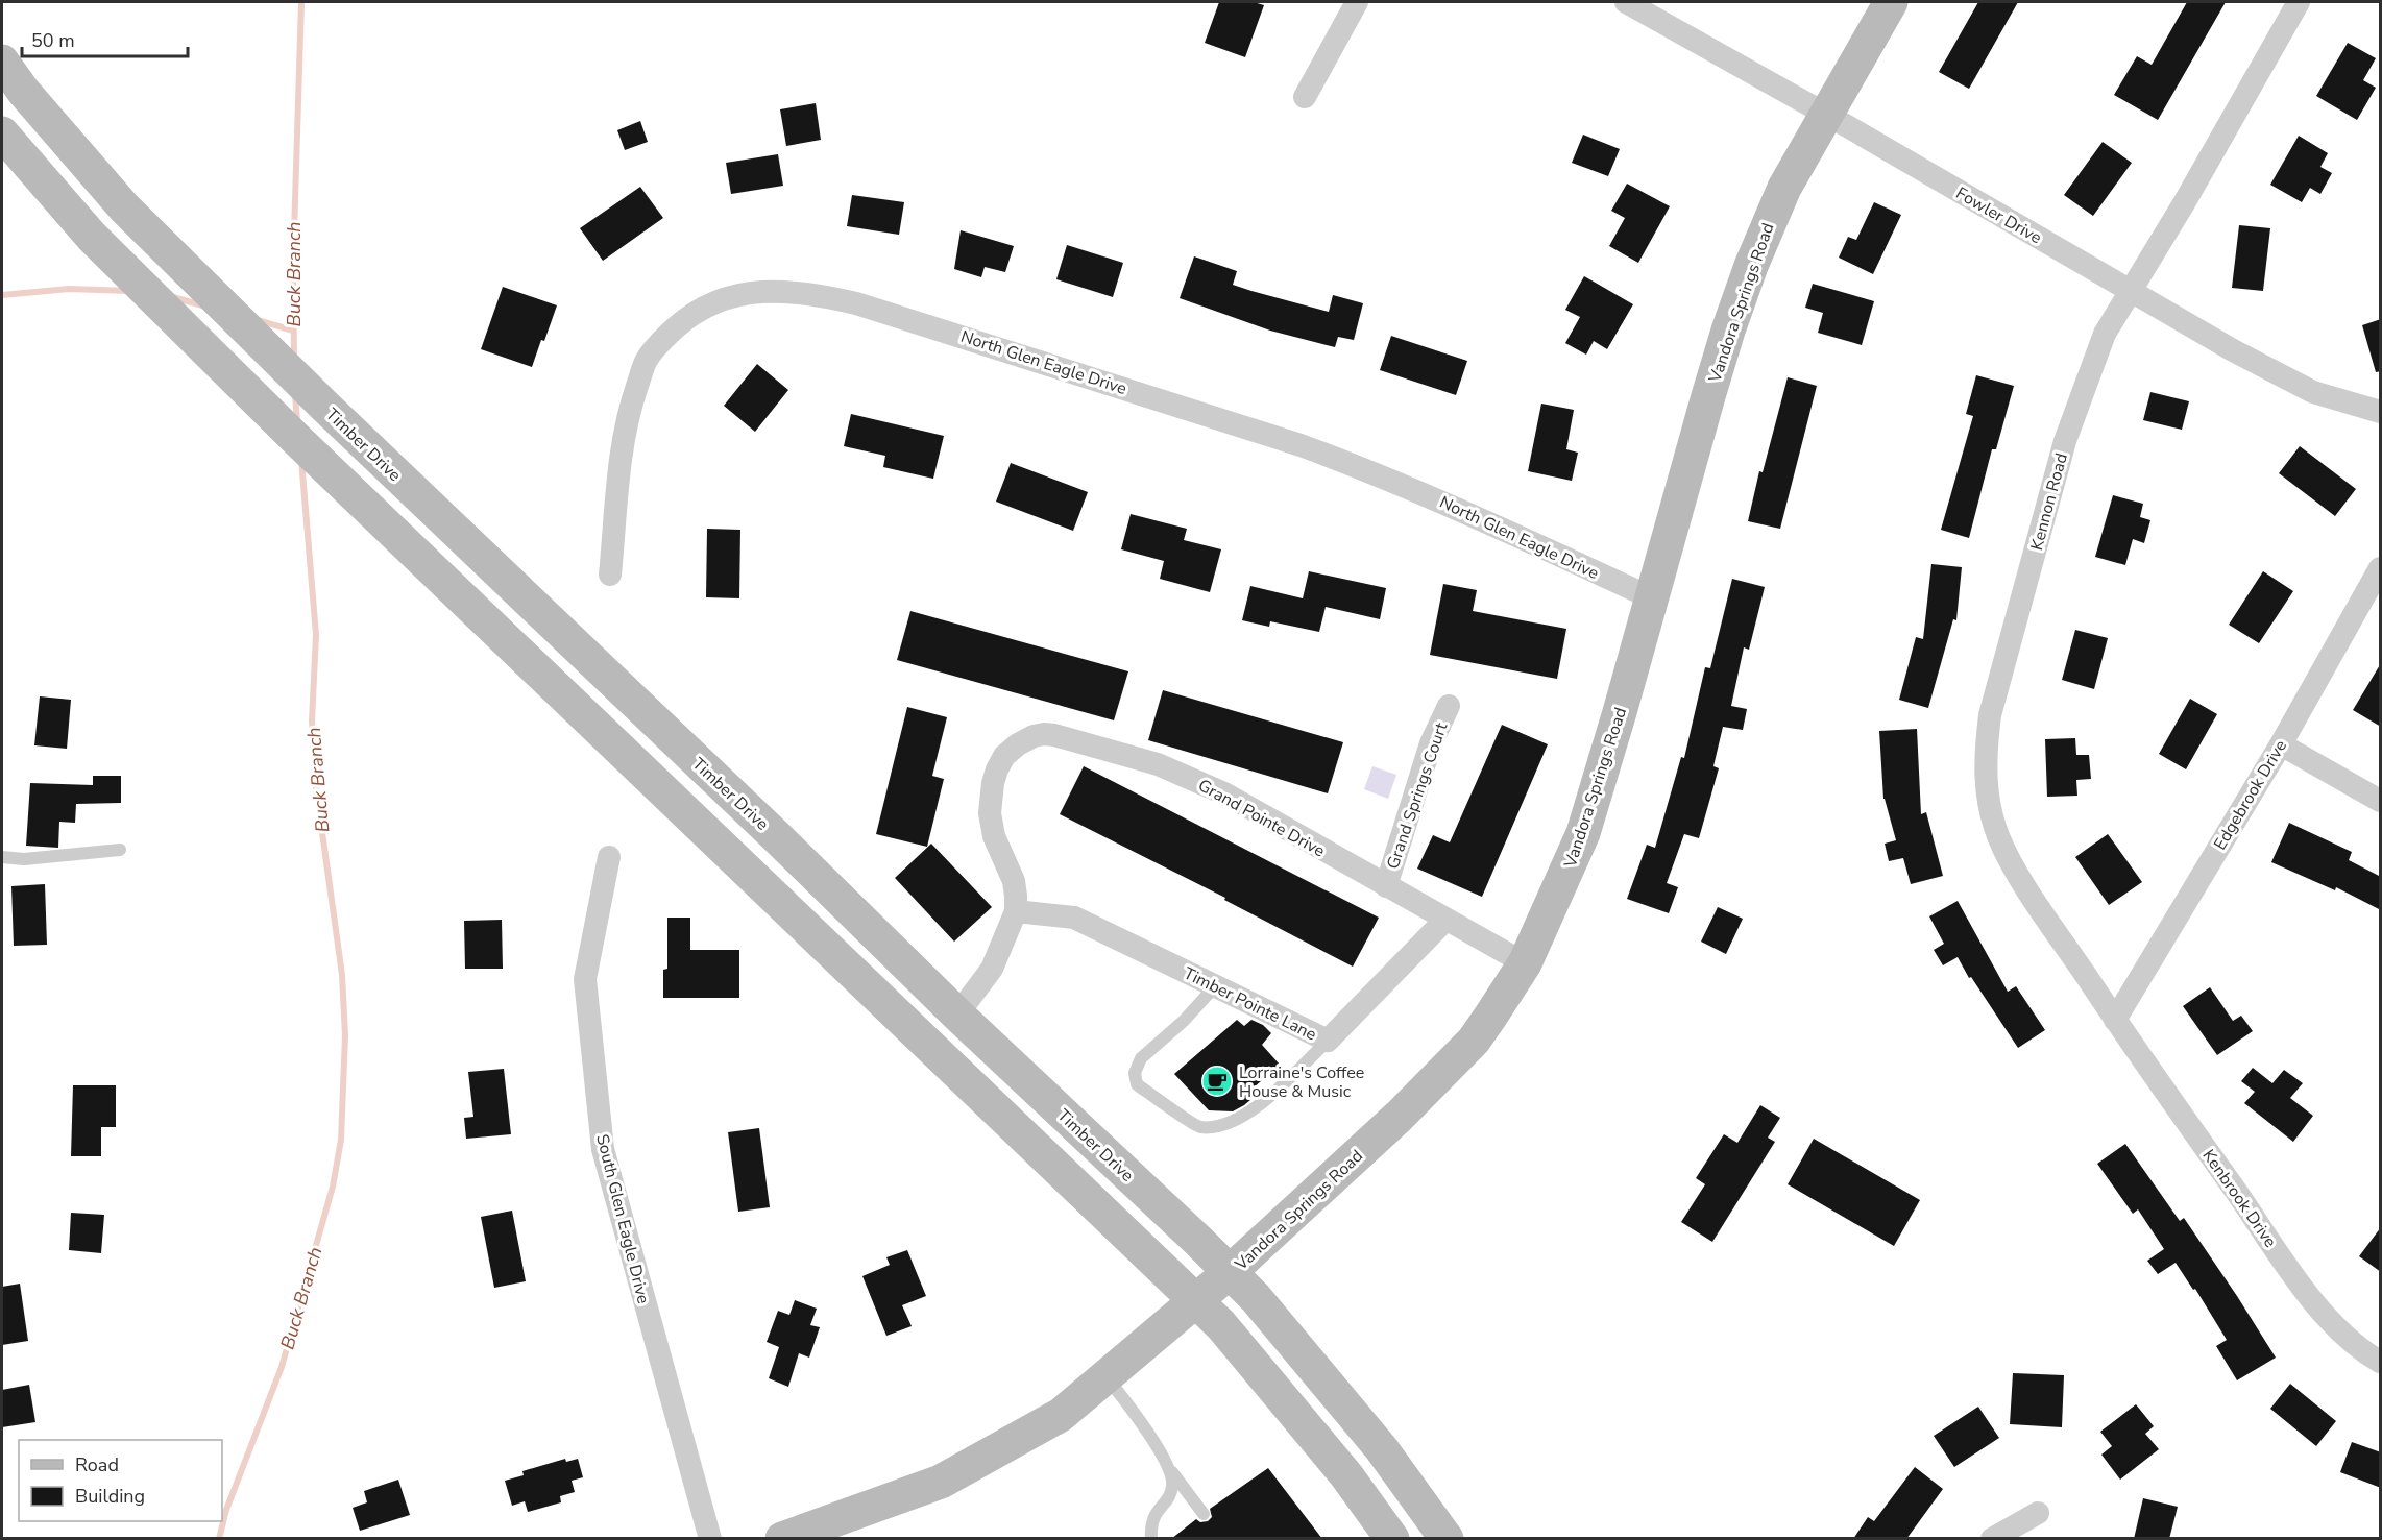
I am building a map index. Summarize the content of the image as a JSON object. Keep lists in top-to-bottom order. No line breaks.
{"streets":{"main road":["Vandora Springs Road","Timber Drive"],"street":["Fowler Drive","North Glen Eagle Drive","Kennon Road","Edgebrook Drive","Grand Springs Court","Grand Pointe Drive","Timber Pointe Lane","Kenbrook Drive","South Glen Eagle Drive"]},"crossings":[["Fowler Drive","Vandora Springs Road"],["Fowler Drive","Kennon Road"],["Vandora Springs Road","North Glen Eagle Drive"],["Vandora Springs Road","Timber Drive"],["Vandora Springs Road","Grand Pointe Drive"],["Timber Drive","Grand Pointe Drive"],["Kennon Road","Edgebrook Drive"],["Kennon Road","Kenbrook Drive"],["Edgebrook Drive","Kenbrook Drive"],["Grand Springs Court","Grand Pointe Drive"],["Grand Pointe Drive","Timber Pointe Lane"]],"water":["Buck Branch"],"places":{"cafe":["Lorraine's Coffee House & Music"]},"legend":["Road","Building"],"scale_bar":"50 m"}
